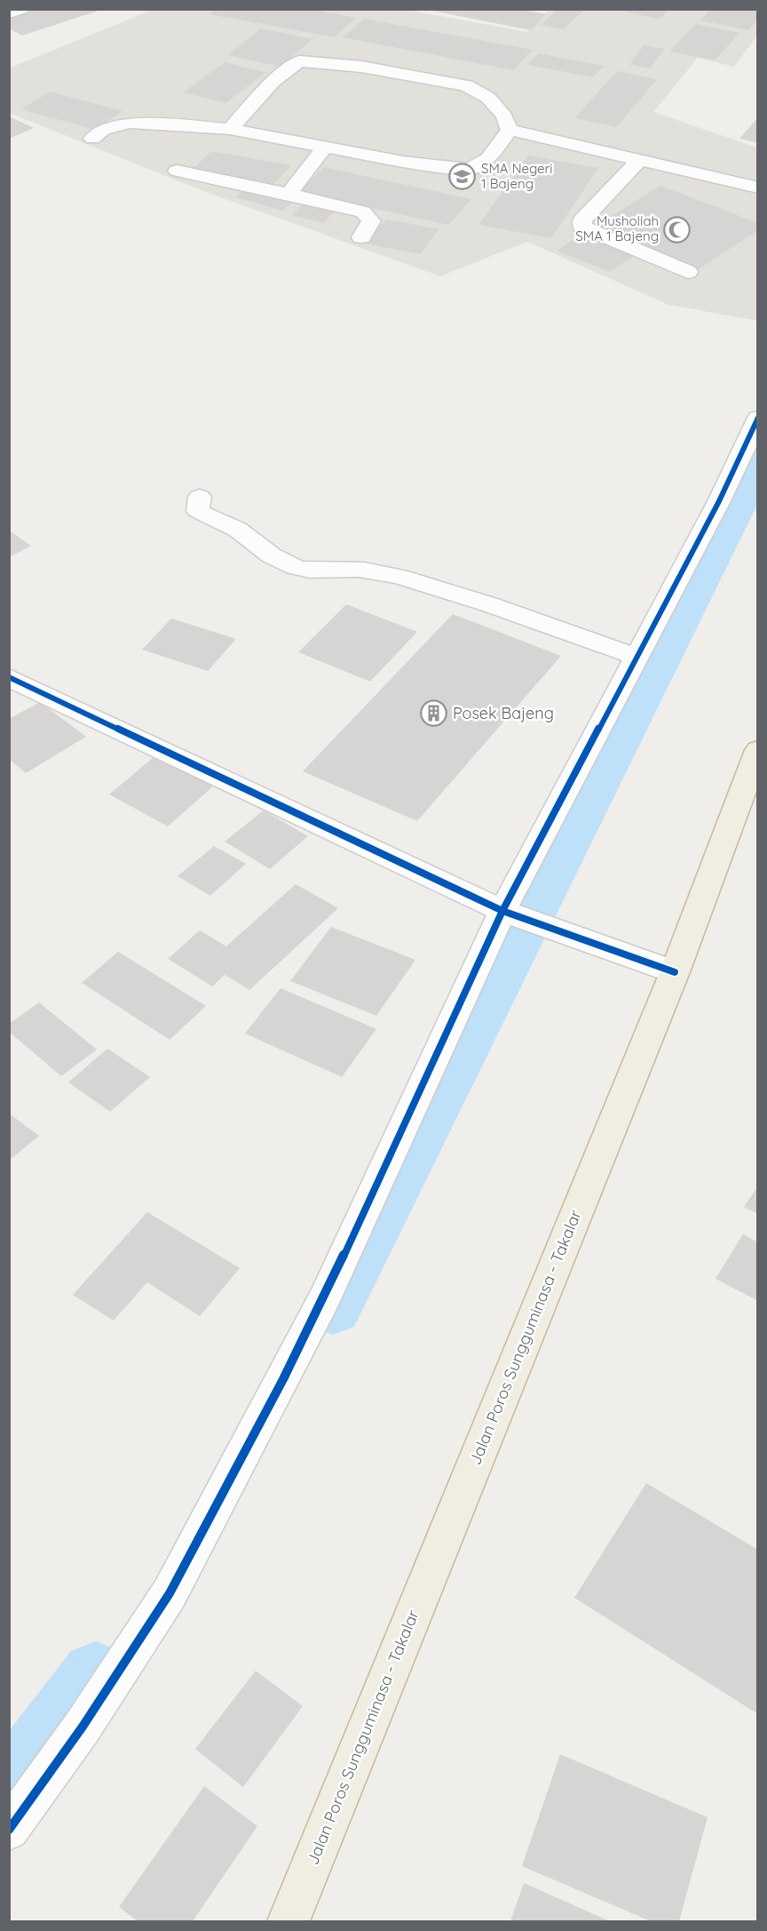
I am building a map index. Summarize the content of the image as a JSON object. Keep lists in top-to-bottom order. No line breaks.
{"streets":{"highway":["Jalan Poros Sungguminasa - Takalar"]},"places":{"school or university":["SMA Negeri 1 Bajeng"],"mosque":["Mushollah SMA 1 Bajeng"],"building":["Posek Bajeng"]}}
